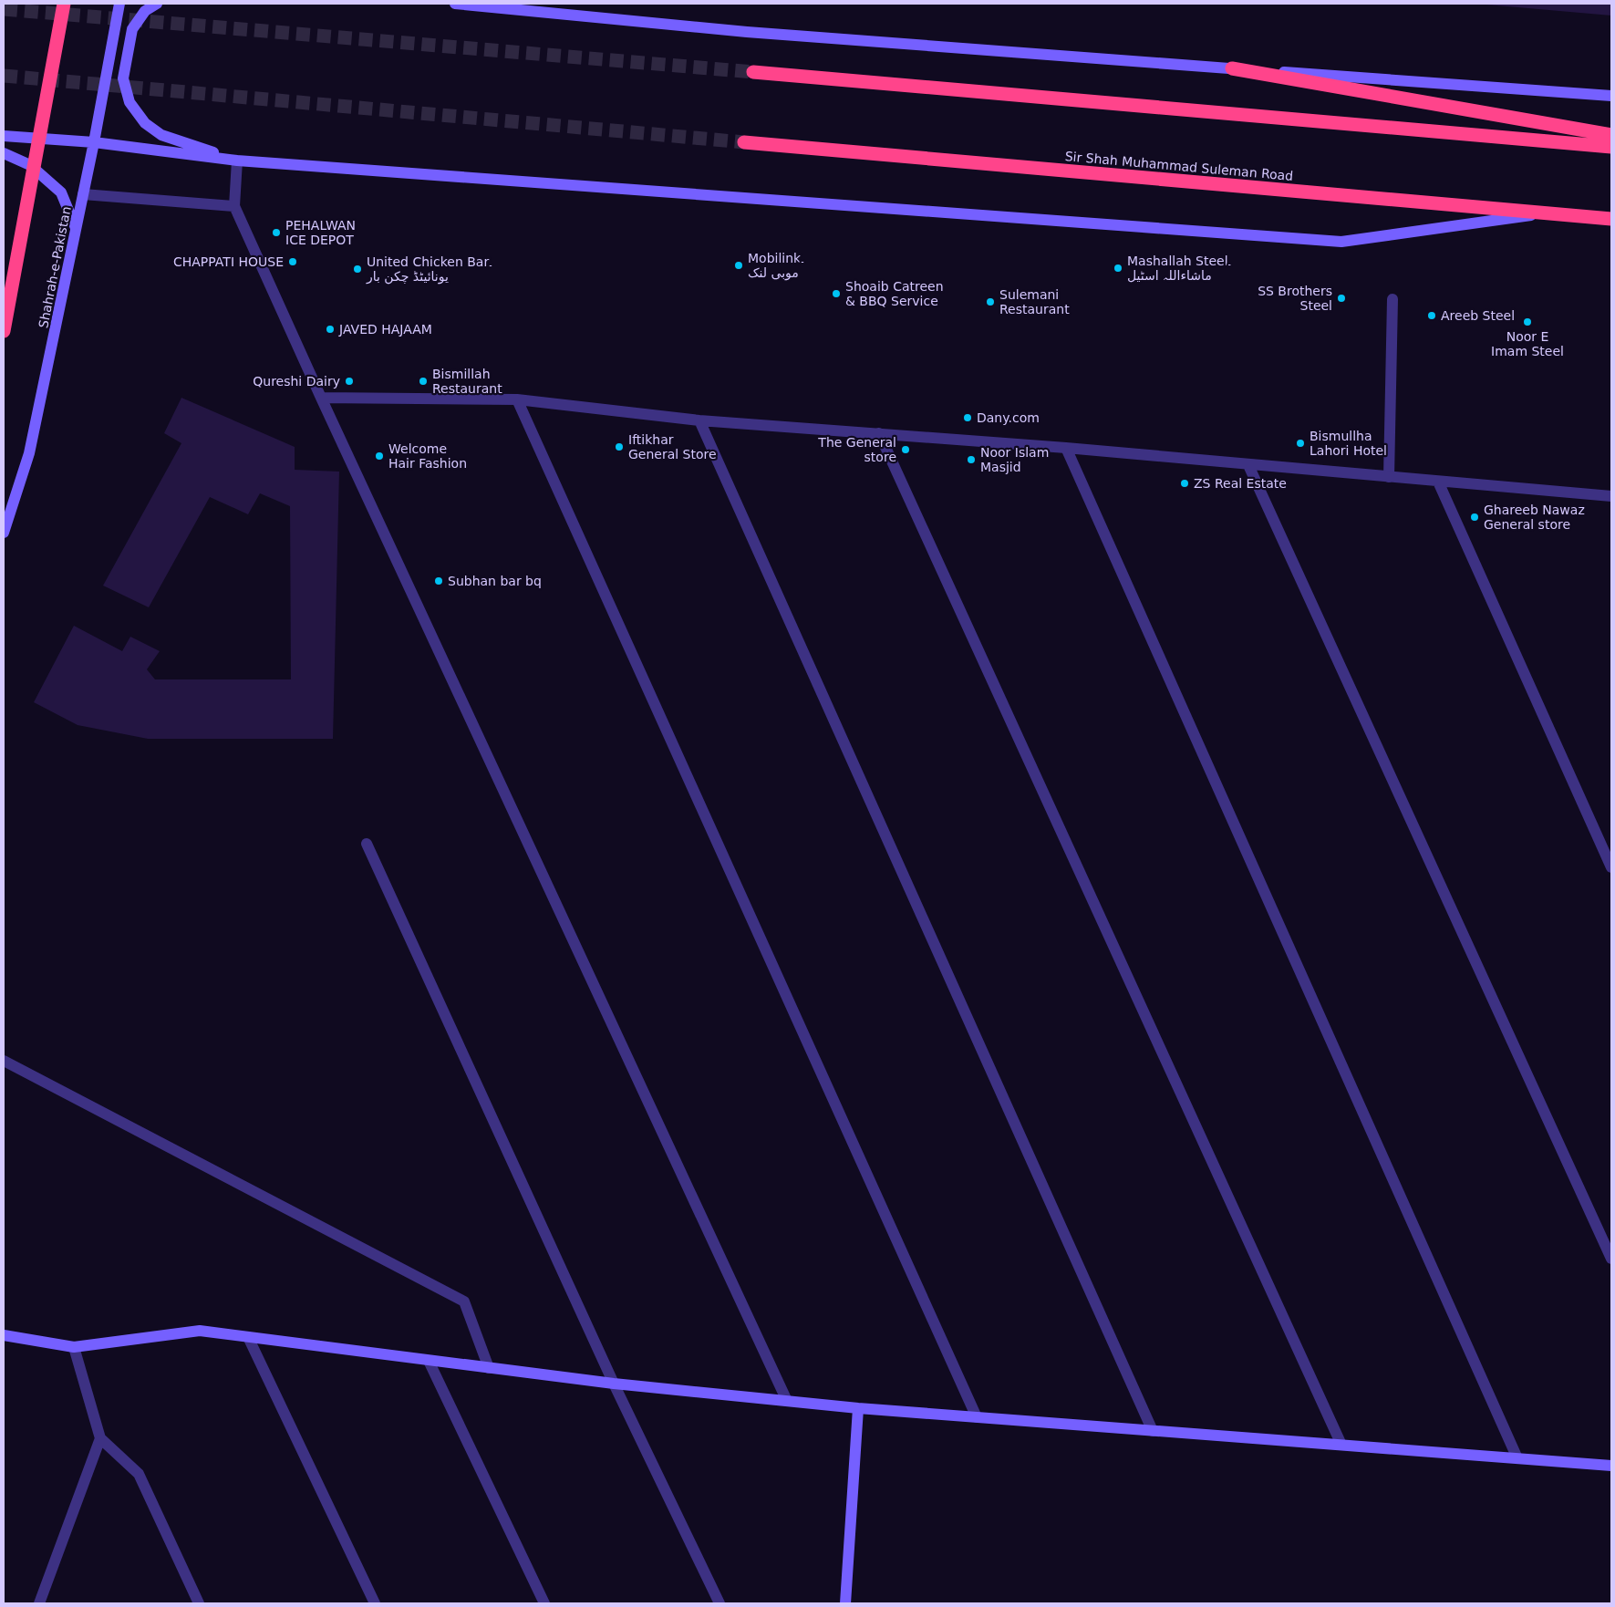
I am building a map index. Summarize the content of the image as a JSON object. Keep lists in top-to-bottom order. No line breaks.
{"streets":{"highway":["Sir Shah Muhammad Suleman Road"],"street":["Shahrah-e-Pakistan"]},"places":["PEHALWAN ICE DEPOT","CHAPPATI HOUSE","Mobilink۔ موبی لنک","Mashallah Steel۔ ماشاءاللہ اسٹیل","United Chicken Bar۔ یونائیٹڈ چکن بار","Shoaib Catreen & BBQ Service","SS Brothers Steel","Sulemani Restaurant","Areeb Steel","Noor E Imam Steel","JAVED HAJAAM","Qureshi Dairy","Bismillah Restaurant","Dany.com","Bismullha Lahori Hotel","Iftikhar General Store","The General store","Welcome Hair Fashion","Noor Islam Masjid","ZS Real Estate","Ghareeb Nawaz General store","Subhan bar bq"]}
